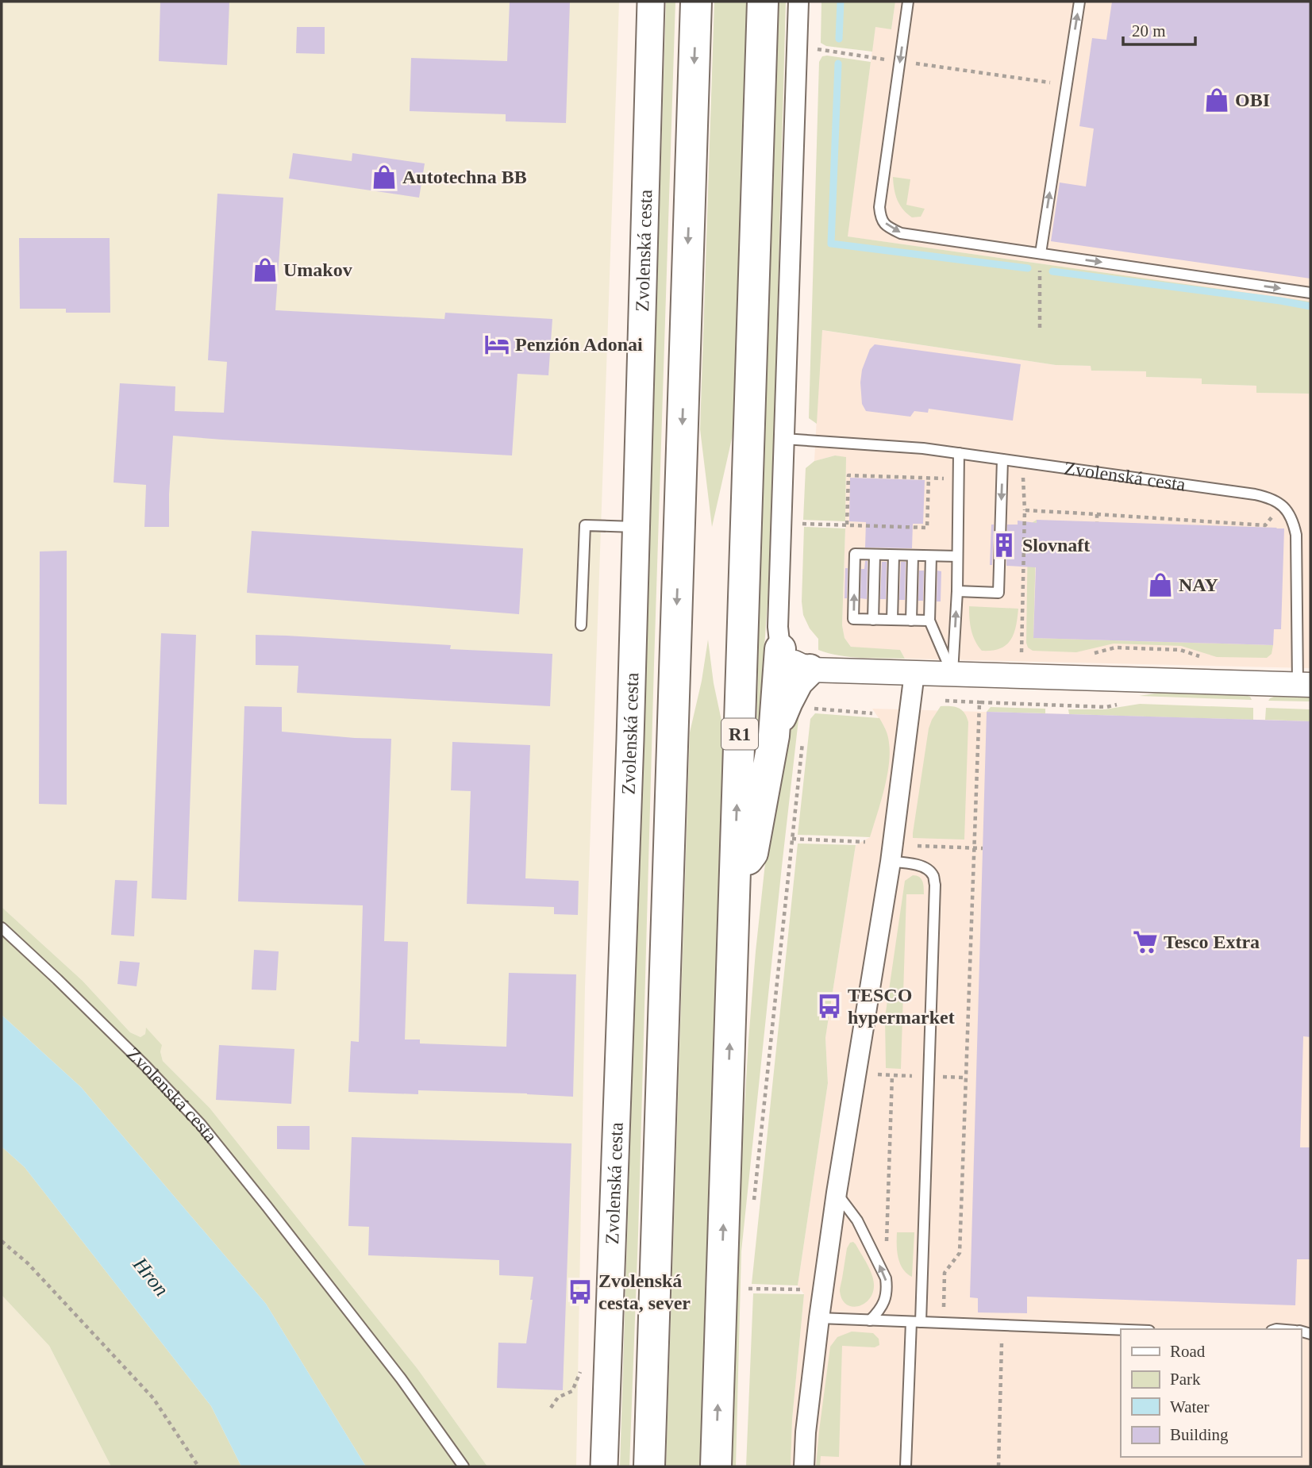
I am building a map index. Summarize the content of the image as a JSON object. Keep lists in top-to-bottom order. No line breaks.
{"streets":{"highway":["R1"],"main road":["Zvolenská cesta"]},"water":["Hron"],"places":{"shop":["OBI","Autotechna BB","Umakov","NAY"],"hotel":["Penzión Adonai"],"building":["Slovnaft"],"supermarket":["Tesco Extra"],"bus stop":["TESCO hypermarket","Zvolenská cesta, sever"]},"legend":["Road","Park","Water","Building"],"scale_bar":"20 m"}
